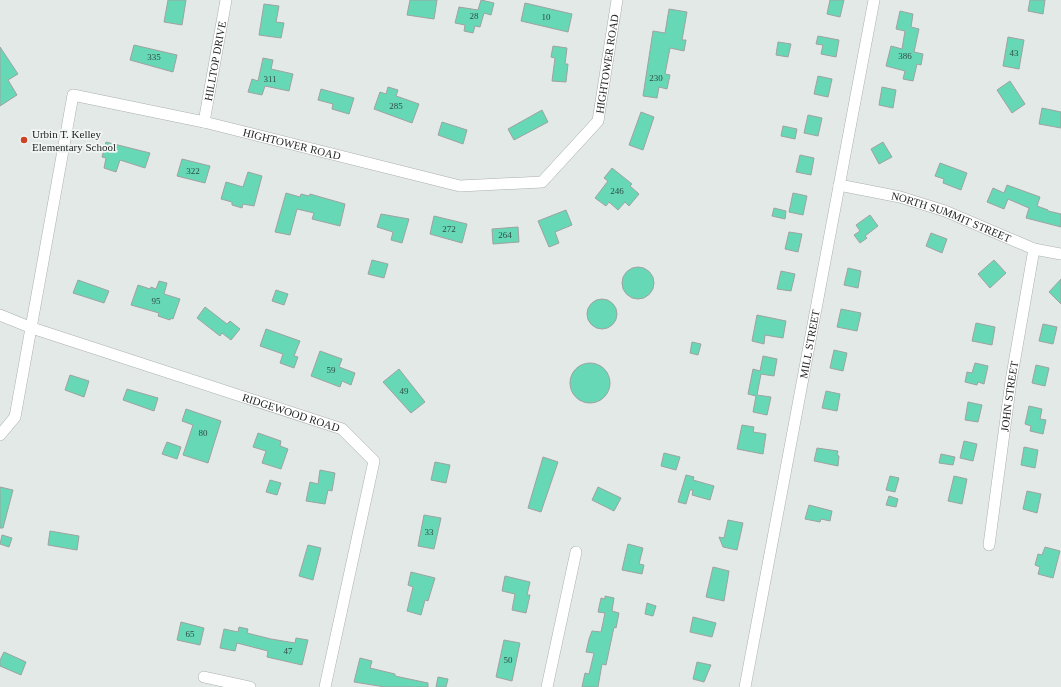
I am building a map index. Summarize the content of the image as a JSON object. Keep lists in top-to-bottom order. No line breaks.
{"streets":{"street":["HILLTOP DRIVE","HIGHTOWER ROAD","NORTH SUMMIT STREET","MILL STREET","JOHN STREET","RIDGEWOOD ROAD"]},"crossings":[["HILLTOP DRIVE","HIGHTOWER ROAD"],["HIGHTOWER ROAD","RIDGEWOOD ROAD"],["NORTH SUMMIT STREET","MILL STREET"],["NORTH SUMMIT STREET","JOHN STREET"]],"places":["Urbin T. Kelley Elementary School"],"house_numbers":["28","10","43","386","335","230","311","285","322","246","272","264","95","59","49","80","33","65","47","50"]}
